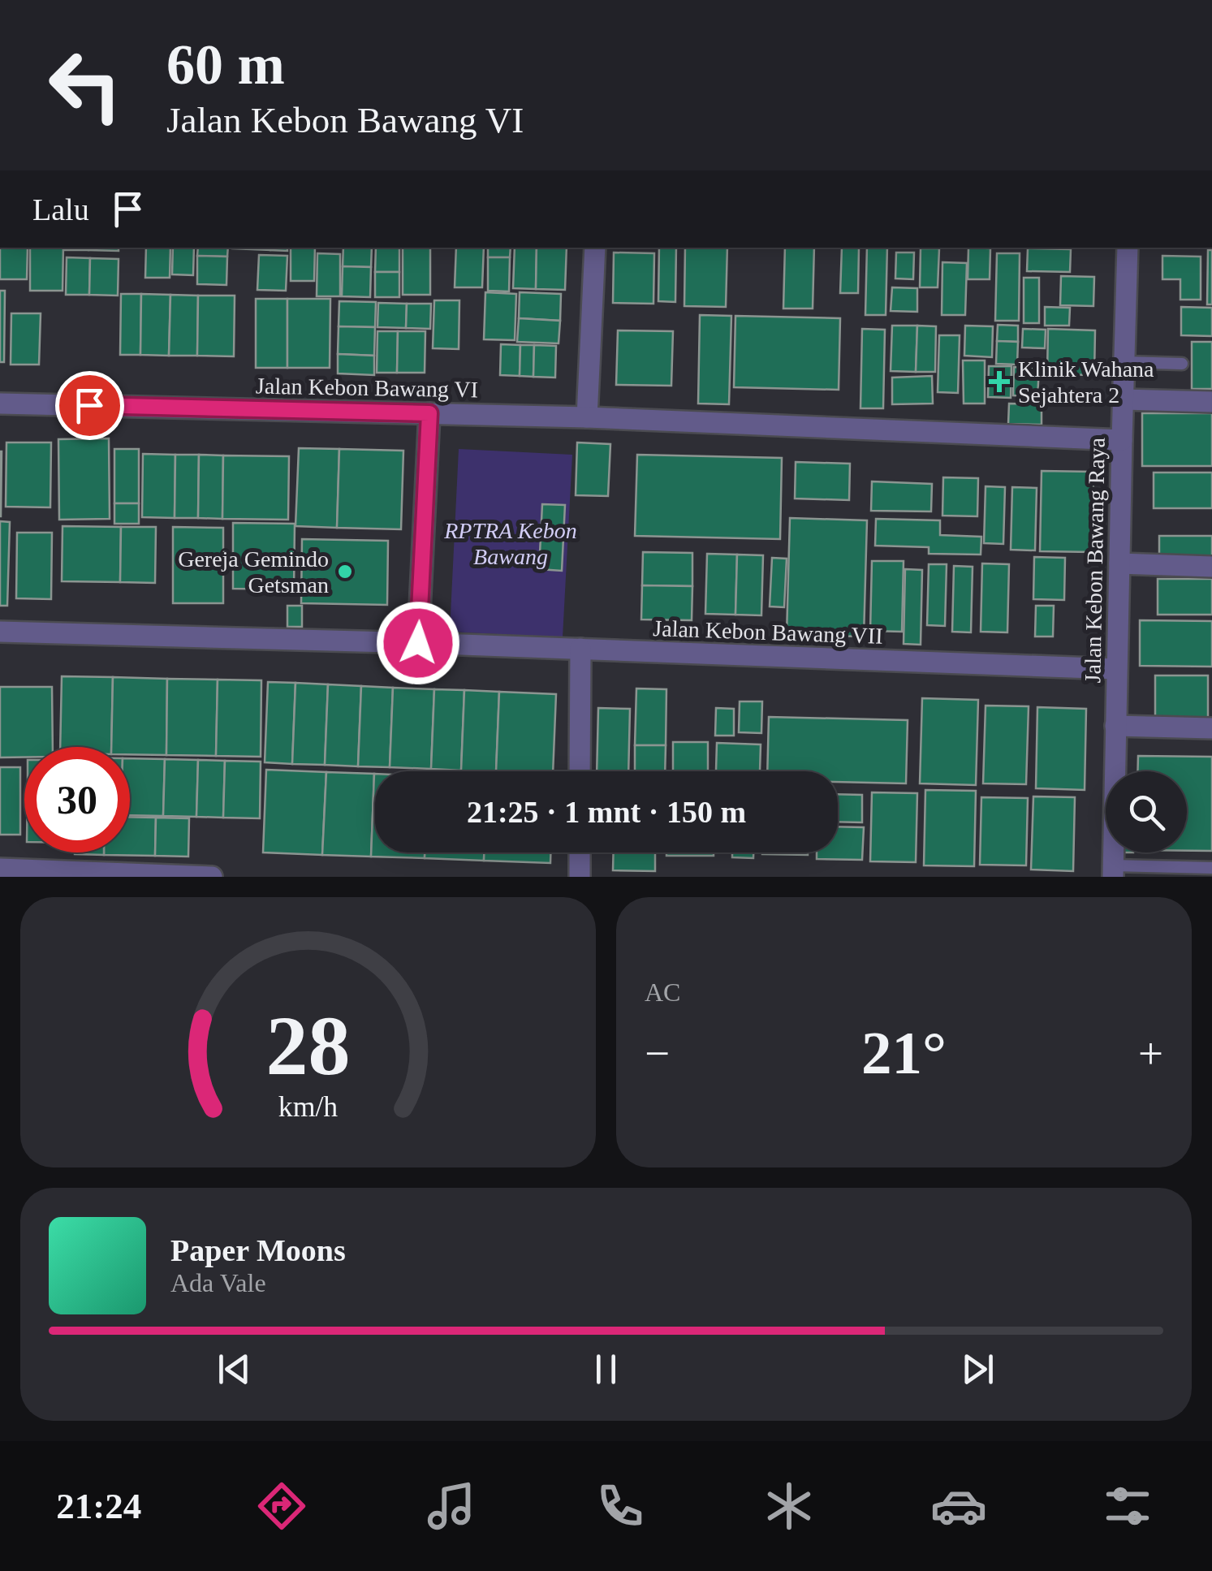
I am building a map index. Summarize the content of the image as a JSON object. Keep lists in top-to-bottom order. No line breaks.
{"streets":{"street":["Jalan Kebon Bawang VI","Jalan Kebon Bawang Raya","Jalan Kebon Bawang VII"]},"crossings":[["Jalan Kebon Bawang VI","Jalan Kebon Bawang Raya"],["Jalan Kebon Bawang Raya","Jalan Kebon Bawang VII"]],"parks":["RPTRA Kebon Bawang"],"places":{"health":["Klinik Wahana Sejahtera 2"],"other":["Gereja Gemindo Getsman"]},"page":{"turn":["60 m","Jalan Kebon Bawang VI"],"then":"Lalu","limit":"30","trip":"21:25 · 1 mnt · 150 m","tile":"AC","heat":["−","21°","+"],"song":["Paper Moons","Ada Vale"],"tabs":"21:24","gauge":["28","km/h"]}}
